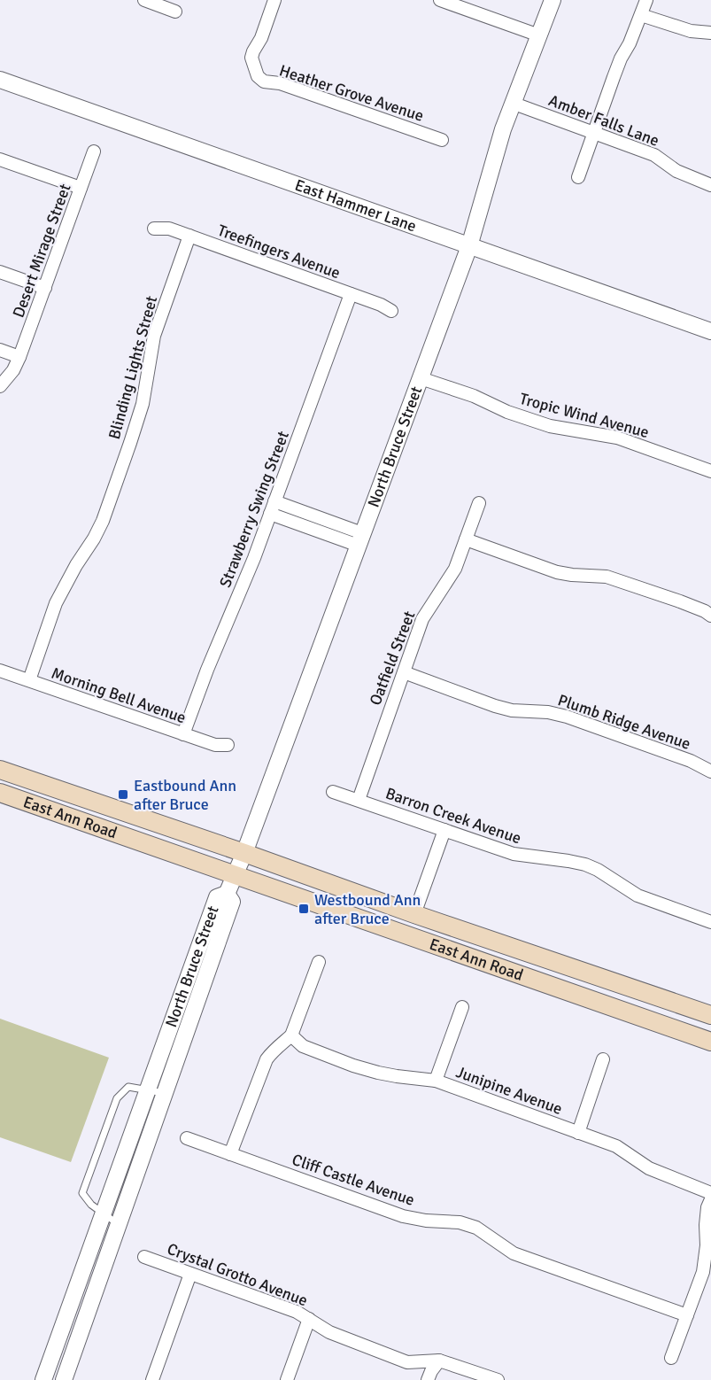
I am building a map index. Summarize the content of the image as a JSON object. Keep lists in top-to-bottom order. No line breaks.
{"streets":{"main road":["East Ann Road"],"street":["Heather Grove Avenue","Amber Falls Lane","East Hammer Lane","Desert Mirage Street","Treefingers Avenue","Blinding Lights Street","Tropic Wind Avenue","North Bruce Street","Strawberry Swing Street","Oatfield Street","Morning Bell Avenue","Plumb Ridge Avenue","Barron Creek Avenue","Junipine Avenue","Cliff Castle Avenue","Crystal Grotto Avenue"]},"crossings":[["Amber Falls Lane","North Bruce Street"],["East Hammer Lane","North Bruce Street"],["Treefingers Avenue","Blinding Lights Street"],["Treefingers Avenue","Strawberry Swing Street"],["Blinding Lights Street","Morning Bell Avenue"],["Tropic Wind Avenue","North Bruce Street"],["North Bruce Street","East Ann Road"],["Strawberry Swing Street","Morning Bell Avenue"],["Oatfield Street","Plumb Ridge Avenue"],["Oatfield Street","Barron Creek Avenue"]],"places":{"transit":["Eastbound Ann after Bruce","Westbound Ann after Bruce"]}}
